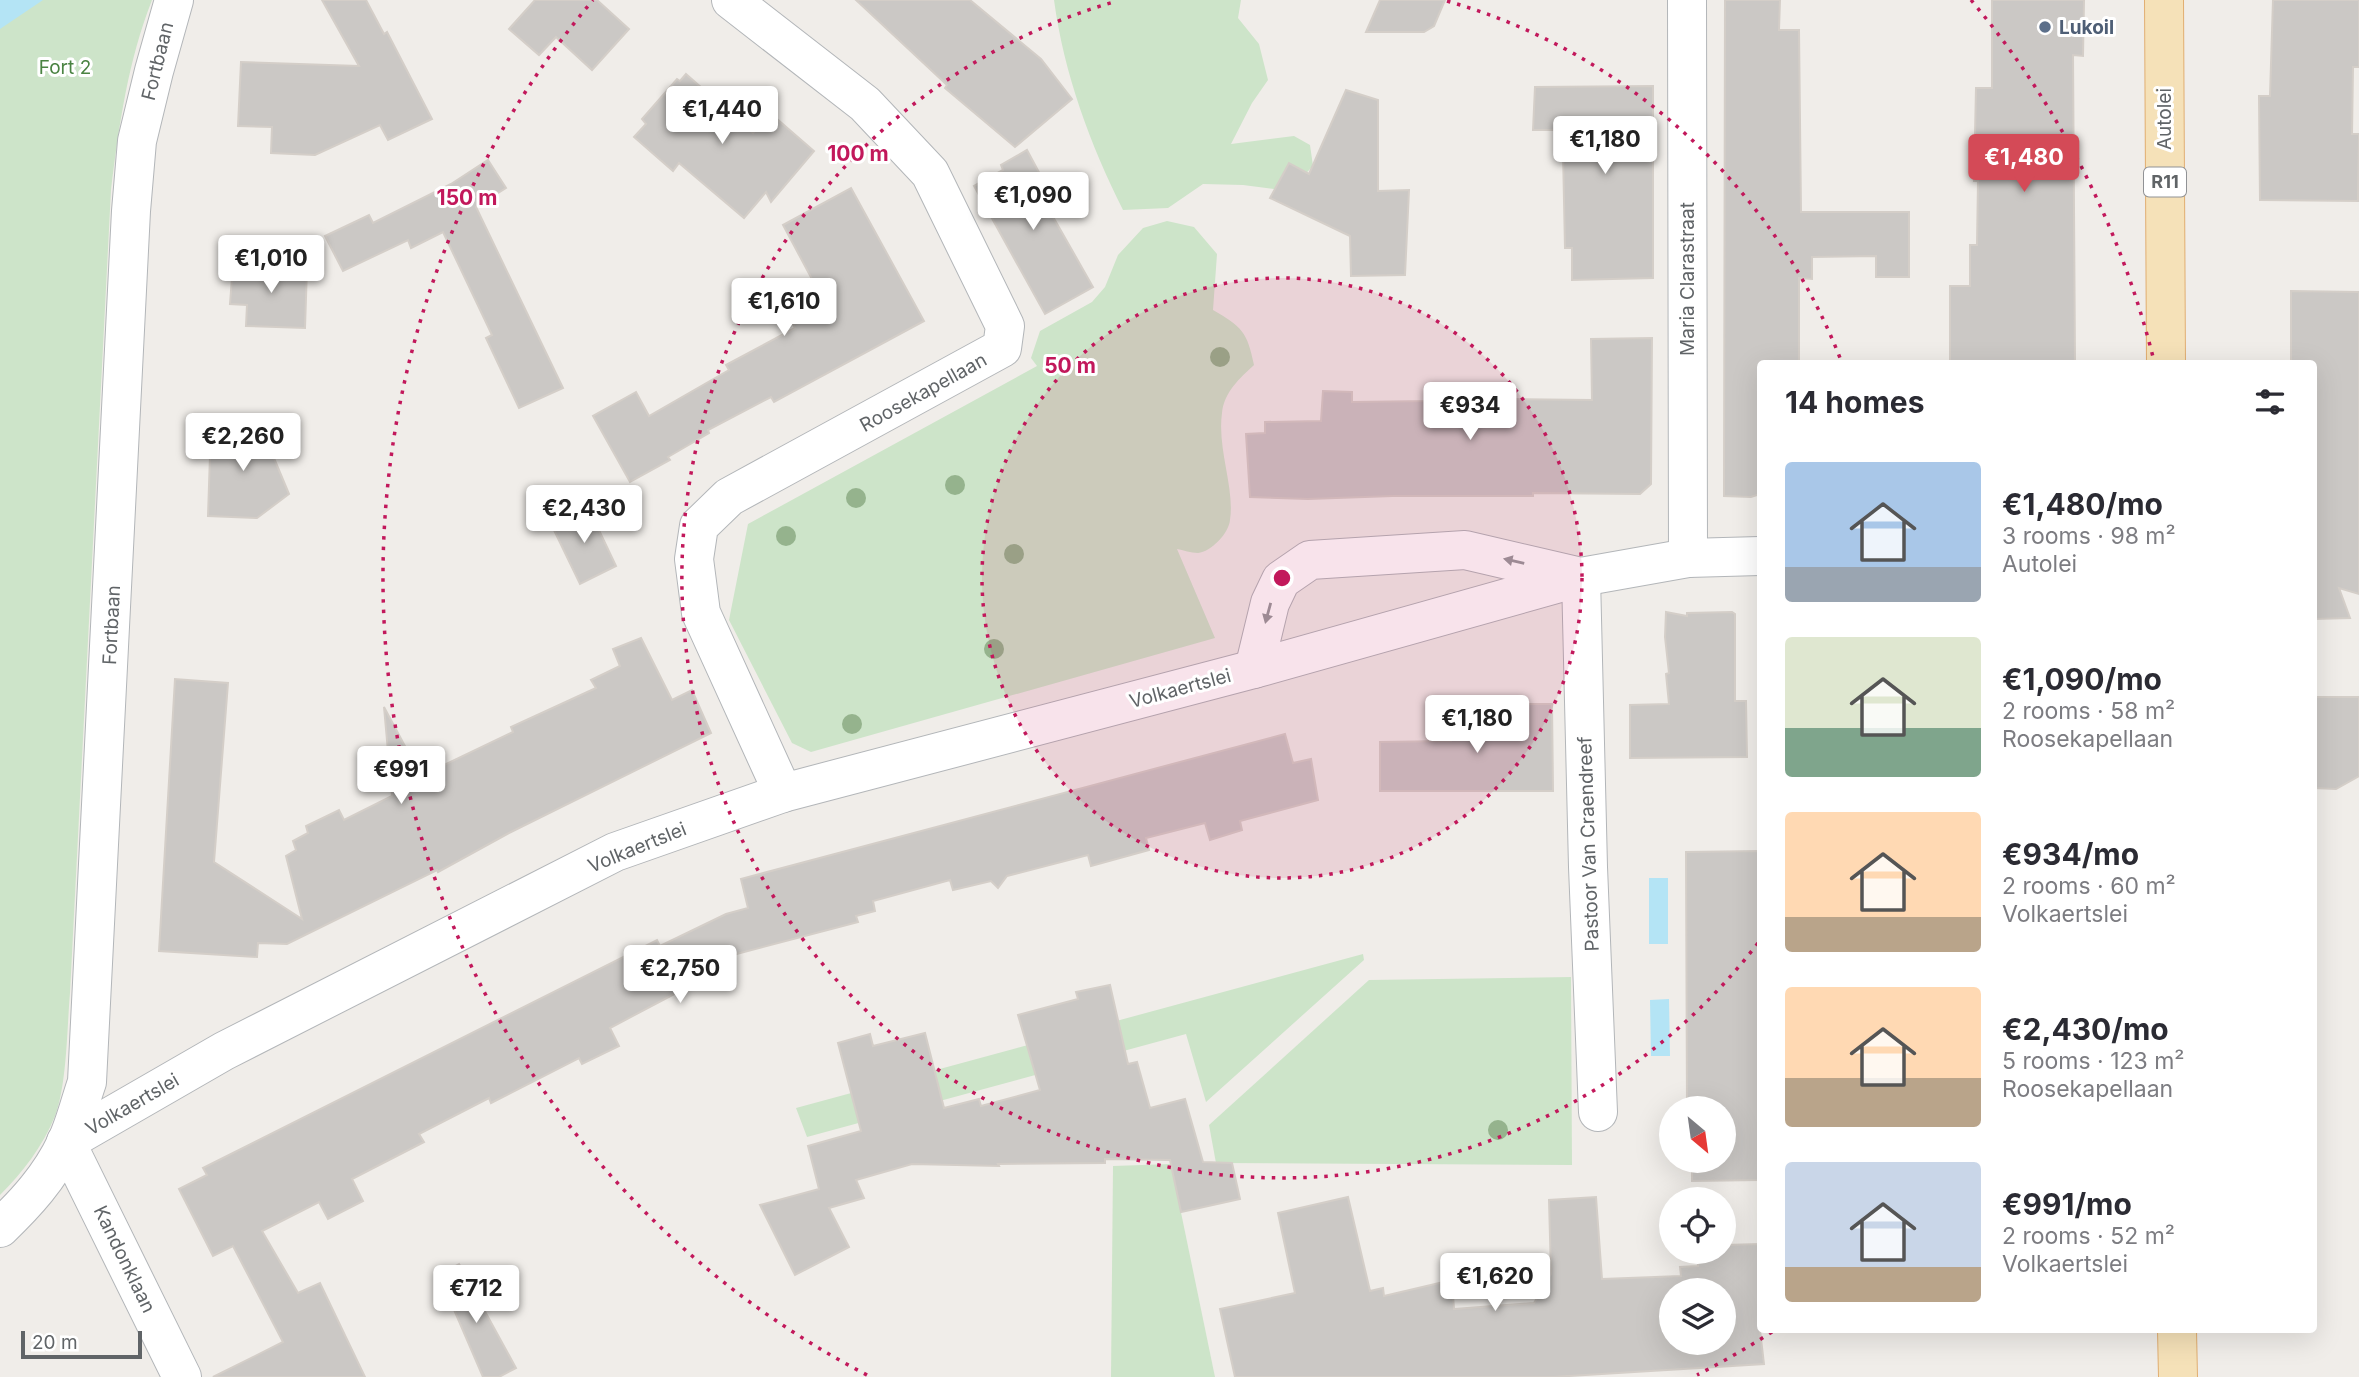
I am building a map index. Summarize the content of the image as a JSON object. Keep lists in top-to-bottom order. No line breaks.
{"streets":{"main road":["Autolei","R11"],"street":["Fortbaan","Maria Clarastraat","Roosekapellaan","Volkaertslei","Pastoor Van Craendreef","Kandonklaan"]},"crossings":[["Fortbaan","Volkaertslei"],["Fortbaan","Kandonklaan"],["Maria Clarastraat","Volkaertslei"],["Roosekapellaan","Volkaertslei"],["Volkaertslei","Pastoor Van Craendreef"],["Volkaertslei","Kandonklaan"]],"parks":["Fort 2"],"places":["Lukoil"],"scale_bar":"20 m","north":"bottom right","page":{"price":["€1,440","€1,180","€1,480","€1,090","€1,010","€1,610","€934","€2,260","€2,430","€1,180","€991","€2,750","€1,620","€712"],"heading":"14 homes","list":[{"name":"€1,480/mo","note":"3 rooms · 98 m² · Autolei"},{"name":"€1,090/mo","note":"2 rooms · 58 m² · Roosekapellaan"},{"name":"€934/mo","note":"2 rooms · 60 m² · Volkaertslei"},{"name":"€2,430/mo","note":"5 rooms · 123 m² · Roosekapellaan"},{"name":"€991/mo","note":"2 rooms · 52 m² · Volkaertslei"}],"scale":"20 m"},"rings":["100 m","150 m","50 m"]}
